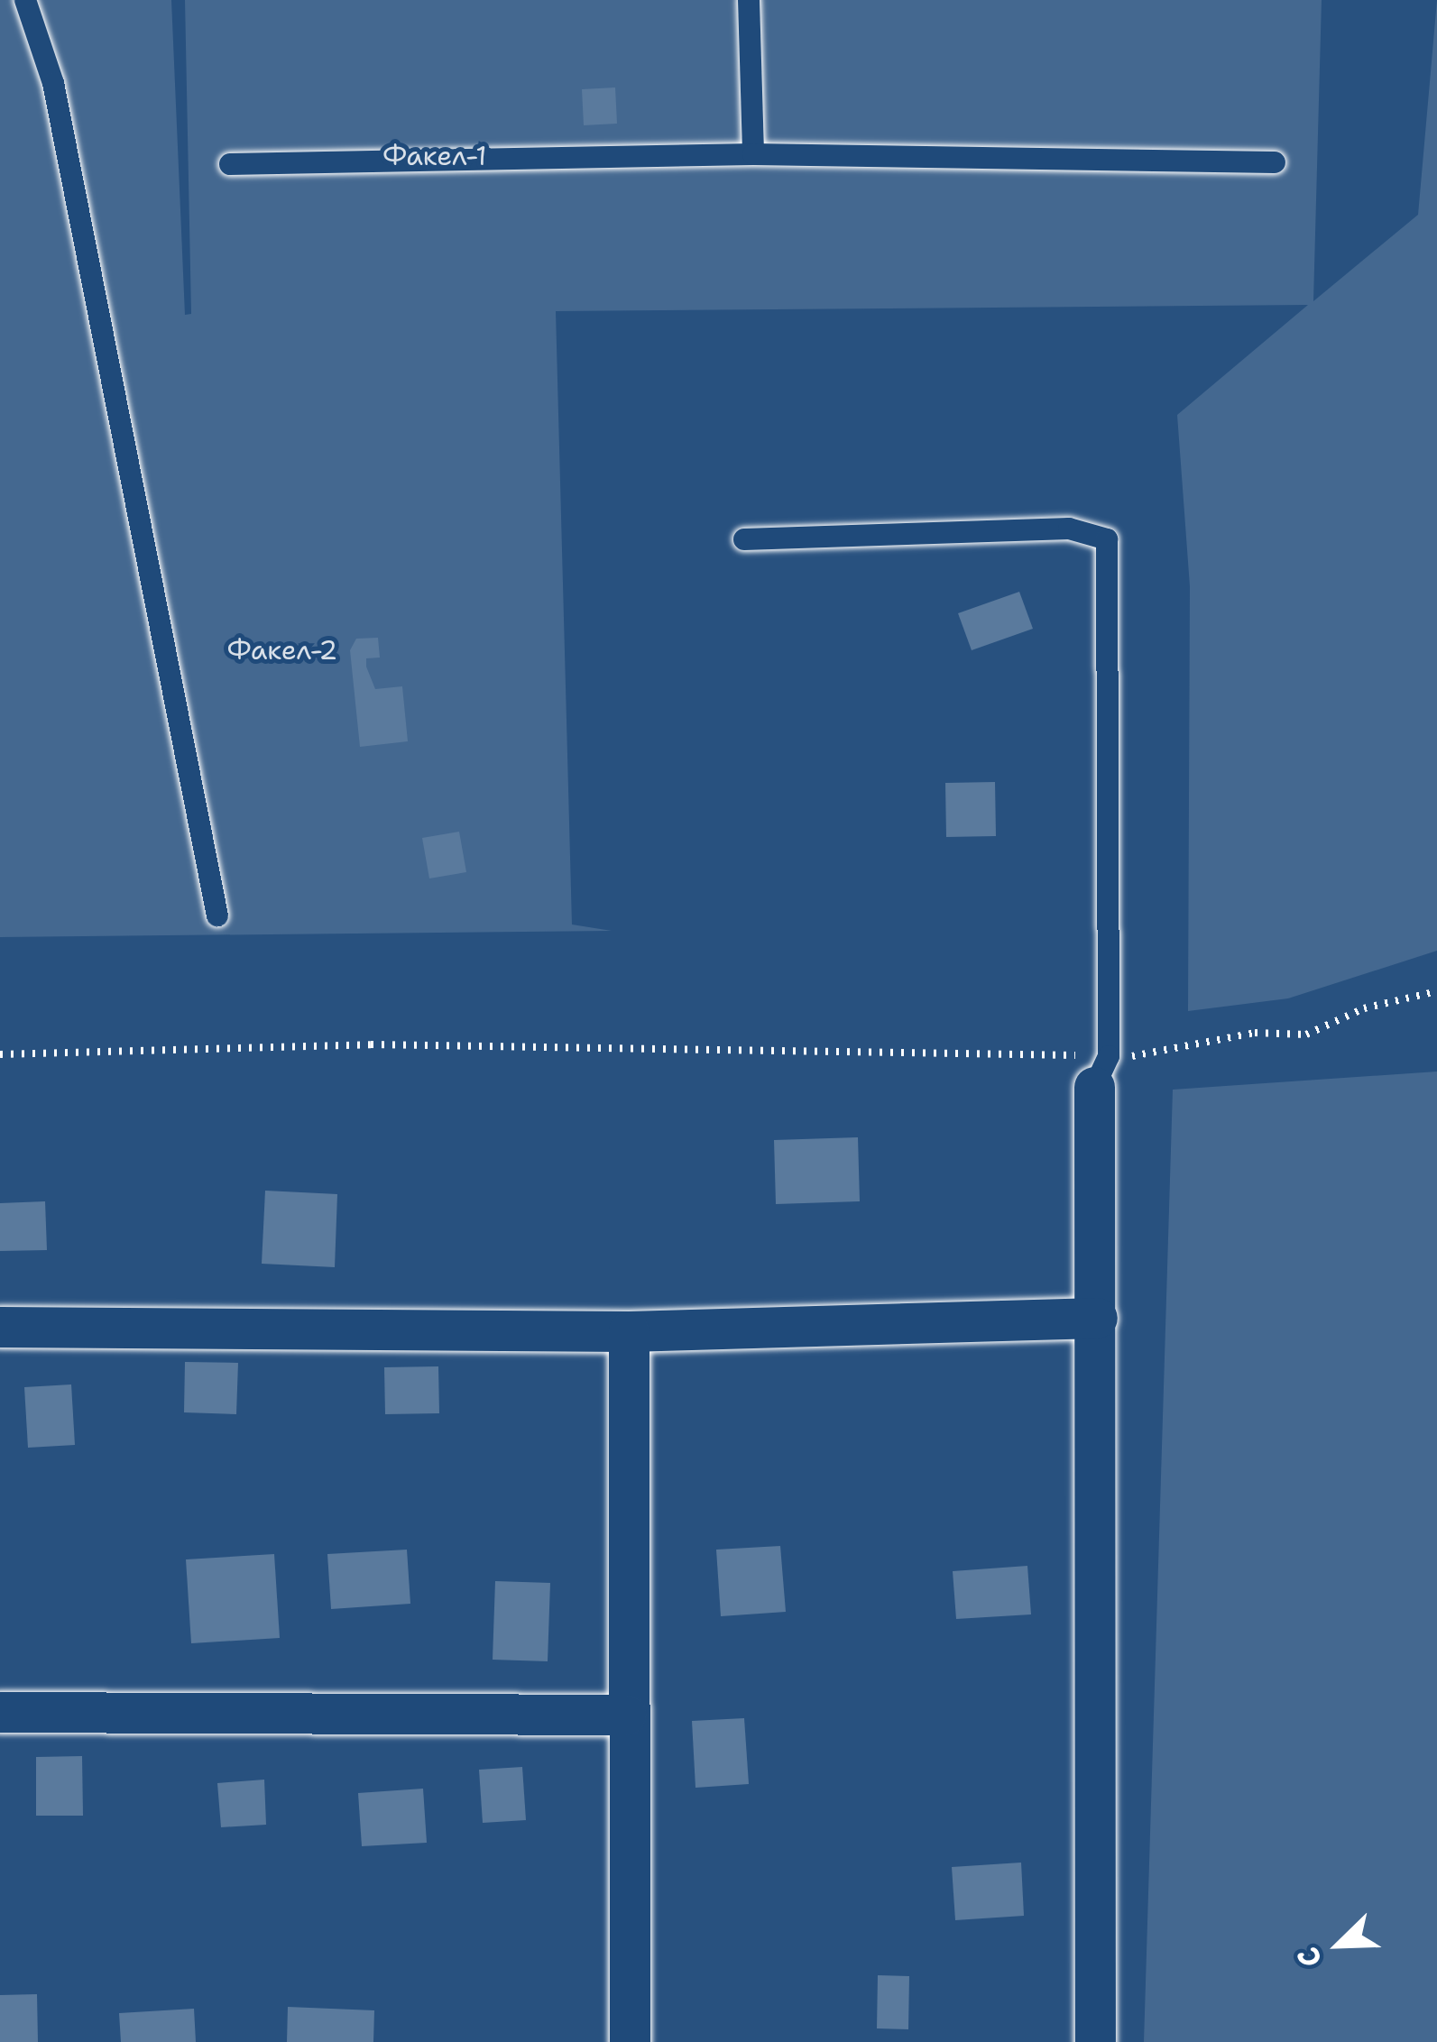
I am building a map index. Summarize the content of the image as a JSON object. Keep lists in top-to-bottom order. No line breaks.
{"parks":["Факел-1","Факел-2"],"north":"bottom left"}
